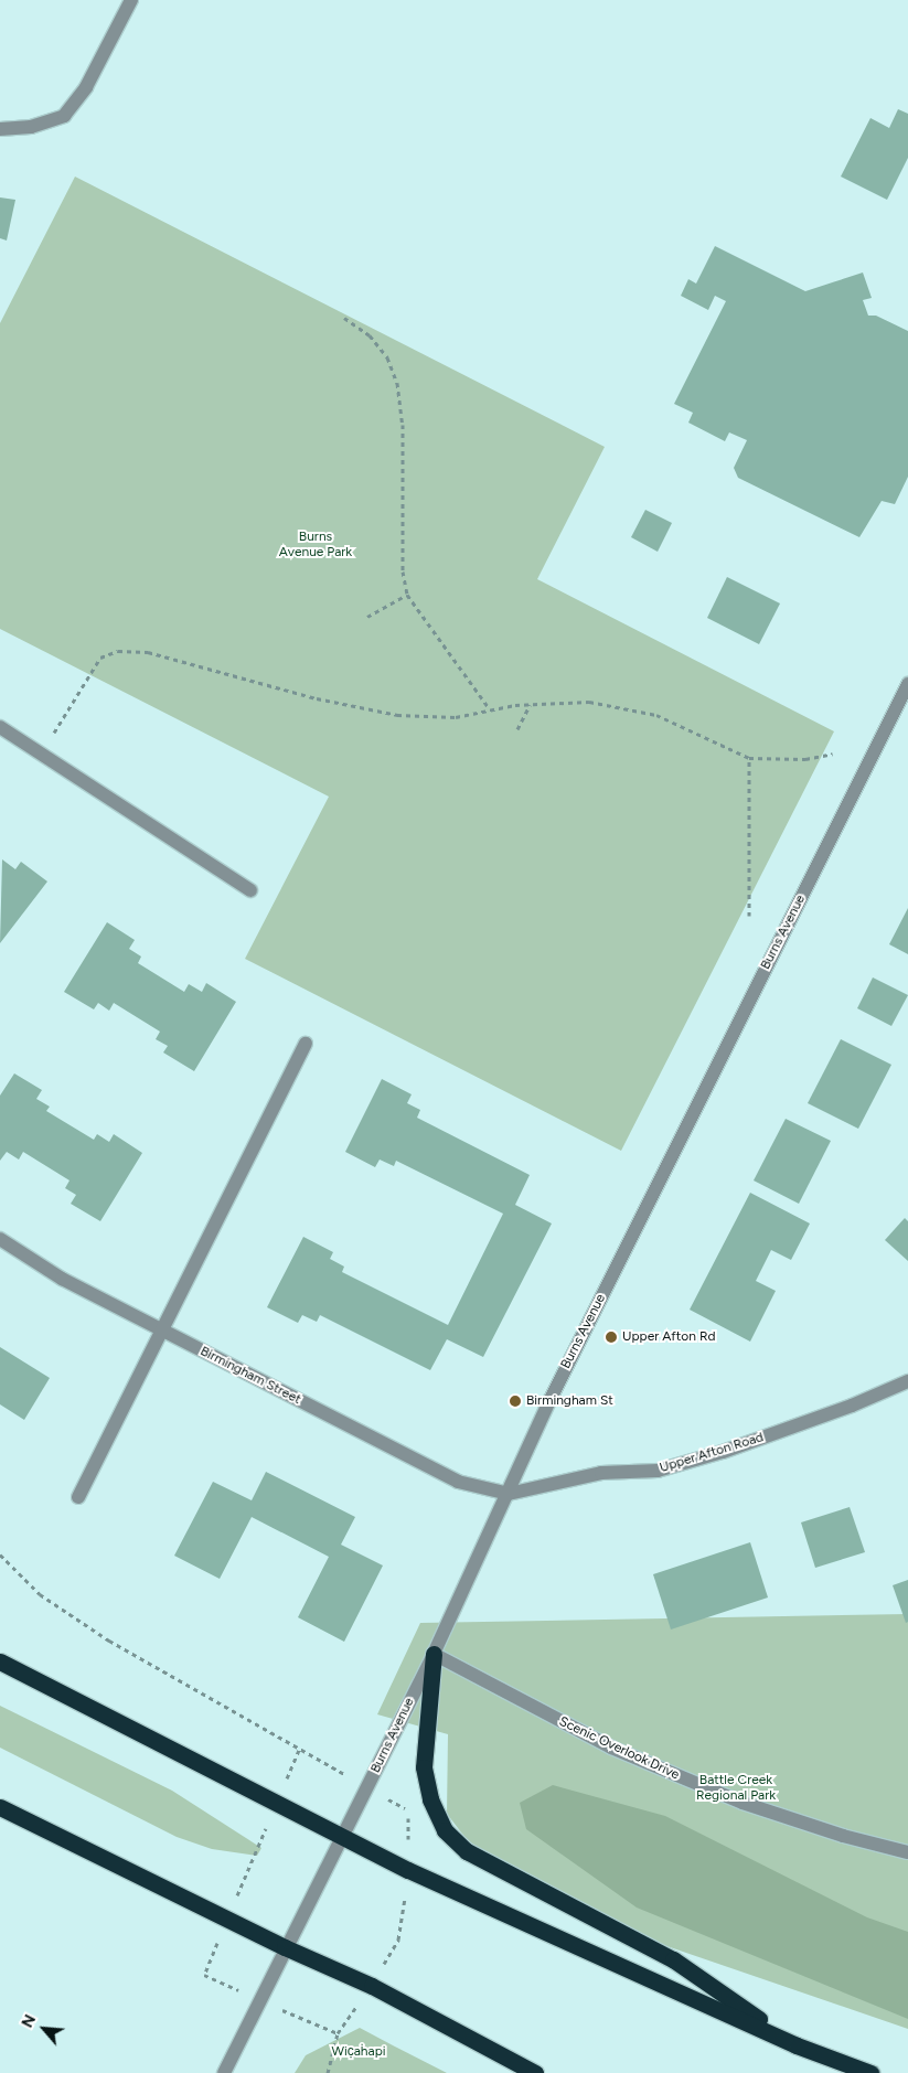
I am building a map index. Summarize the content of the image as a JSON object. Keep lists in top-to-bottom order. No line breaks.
{"streets":{"street":["Burns Avenue","Birmingham Street","Upper Afton Road","Scenic Overlook Drive"]},"crossings":[["Burns Avenue","Birmingham Street"],["Burns Avenue","Upper Afton Road"],["Burns Avenue","Scenic Overlook Drive"],["Birmingham Street","Upper Afton Road"]],"parks":["Burns Avenue Park","Battle Creek Regional Park","Wic̣aḣapi"],"places":["Upper Afton Rd","Birmingham St"],"north":"top left"}
